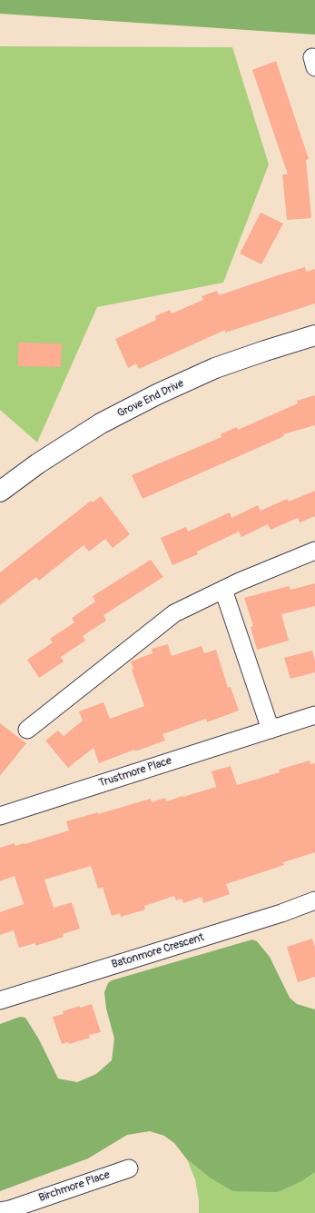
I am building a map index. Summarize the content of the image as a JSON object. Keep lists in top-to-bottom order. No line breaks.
{"streets":{"street":["Grove End Drive","Trustmore Place","Batonmore Crescent","Birchmore Place"]}}
